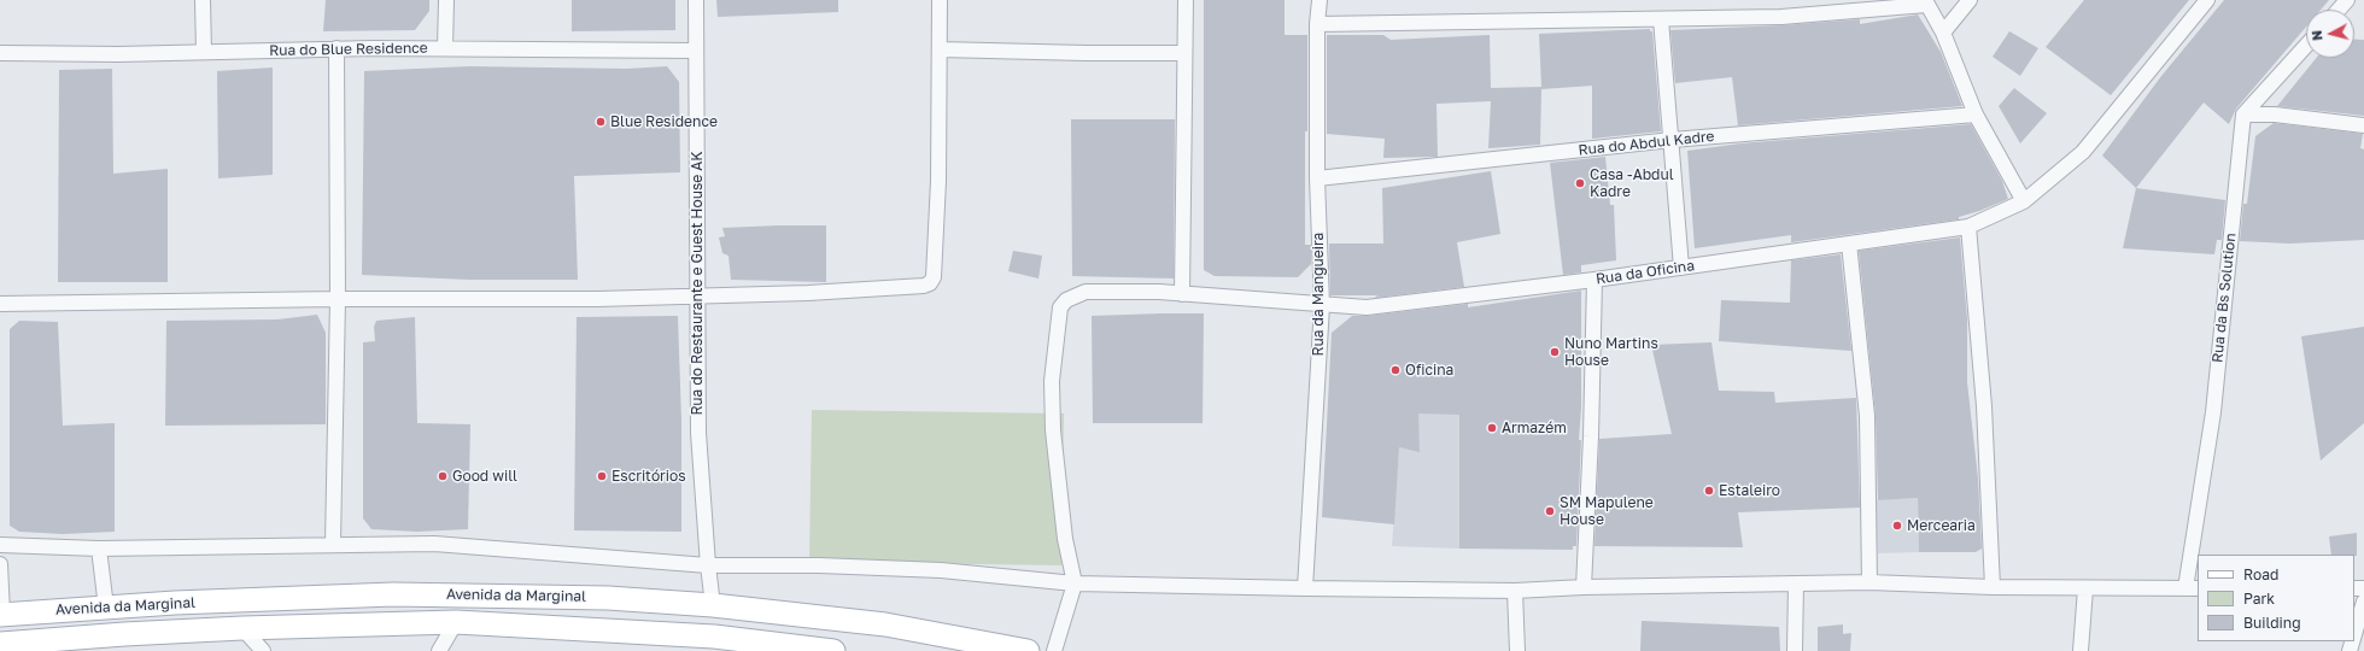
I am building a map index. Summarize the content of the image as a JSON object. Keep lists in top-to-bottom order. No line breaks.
{"streets":{"main road":["Avenida da Marginal"],"street":["Rua do Blue Residence","Rua do Abdul Kadre","Rua da Oficina","Rua do Restaurante e Guest House AK","Rua da Mangueira","Rua da Bs Solution"]},"crossings":[["Rua do Blue Residence","Rua do Restaurante e Guest House AK"],["Rua do Abdul Kadre","Rua da Mangueira"],["Rua da Oficina","Rua da Mangueira"],["Rua do Restaurante e Guest House AK","Avenida da Marginal"]],"places":["Blue Residence","Casa -Abdul Kadre","Nuno Martins House","Oficina","Armazém","Good will","Escritórios","Estaleiro","SM Mapulene House","Mercearia"],"legend":["Road","Park","Building"],"north":"left"}
